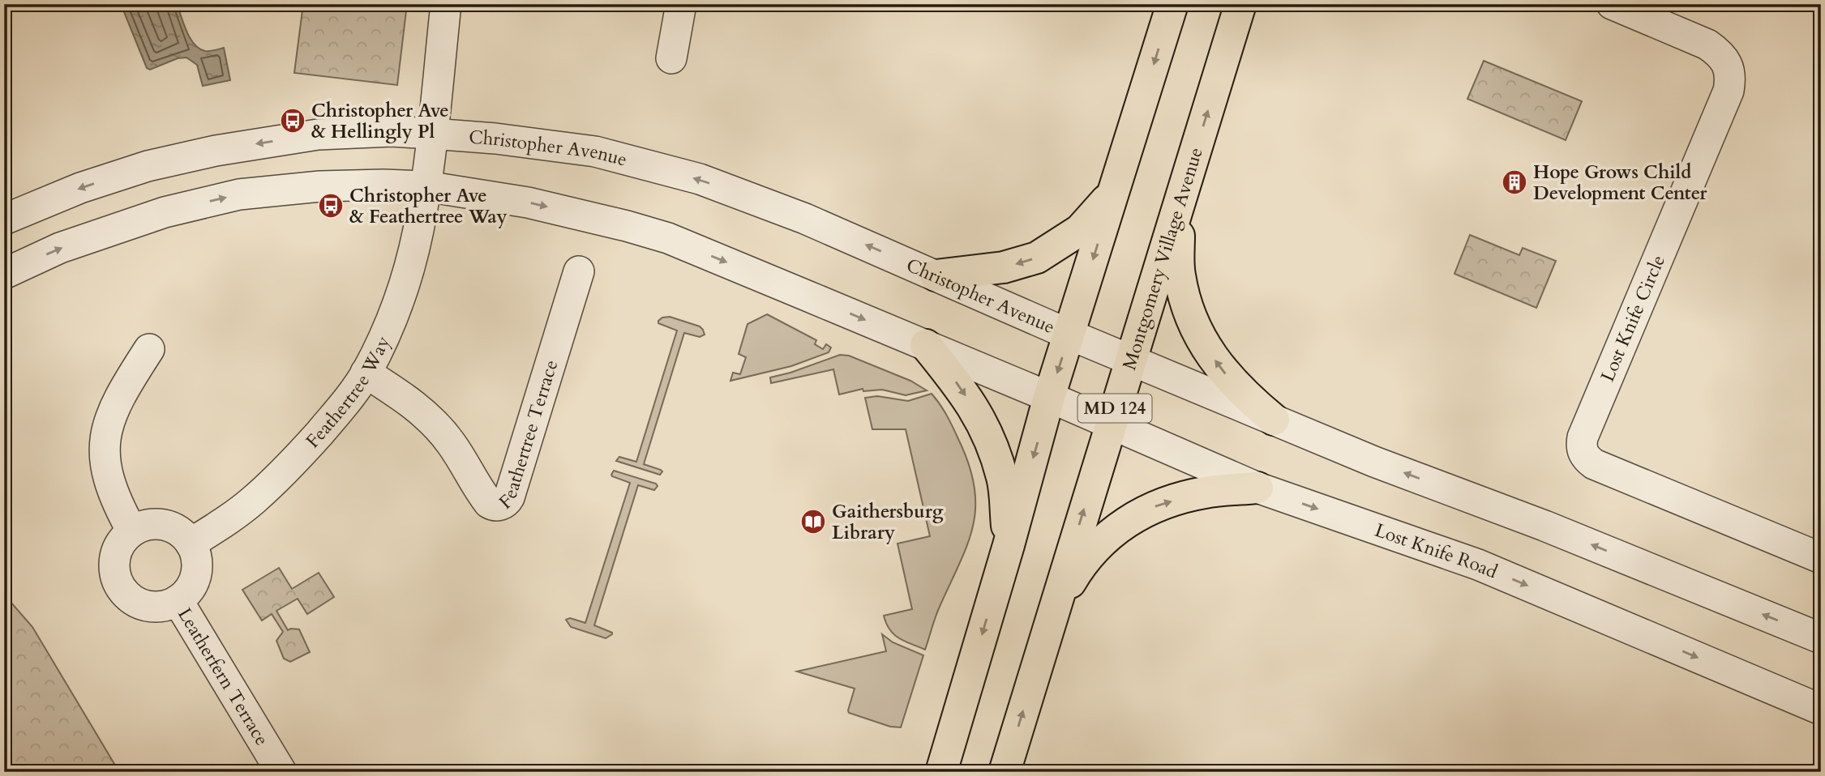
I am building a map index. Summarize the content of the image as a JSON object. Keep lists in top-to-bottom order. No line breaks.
{"streets":{"main road":["Montgomery Village Avenue","MD 124"],"street":["Christopher Avenue","Lost Knife Circle","Feathertree Way","Feathertree Terrace","Lost Knife Road","Leatherfern Terrace"]},"crossings":[["Christopher Avenue","Feathertree Way"],["Christopher Avenue","MD 124"],["Montgomery Village Avenue","Lost Knife Road"],["Feathertree Way","Feathertree Terrace"],["Feathertree Way","Leatherfern Terrace"],["MD 124","Lost Knife Road"]],"places":{"bus stop":["Christopher Ave & Hellingly Pl","Christopher Ave & Feathertree Way"],"building":["Hope Grows Child Development Center"],"library":["Gaithersburg Library"]}}
